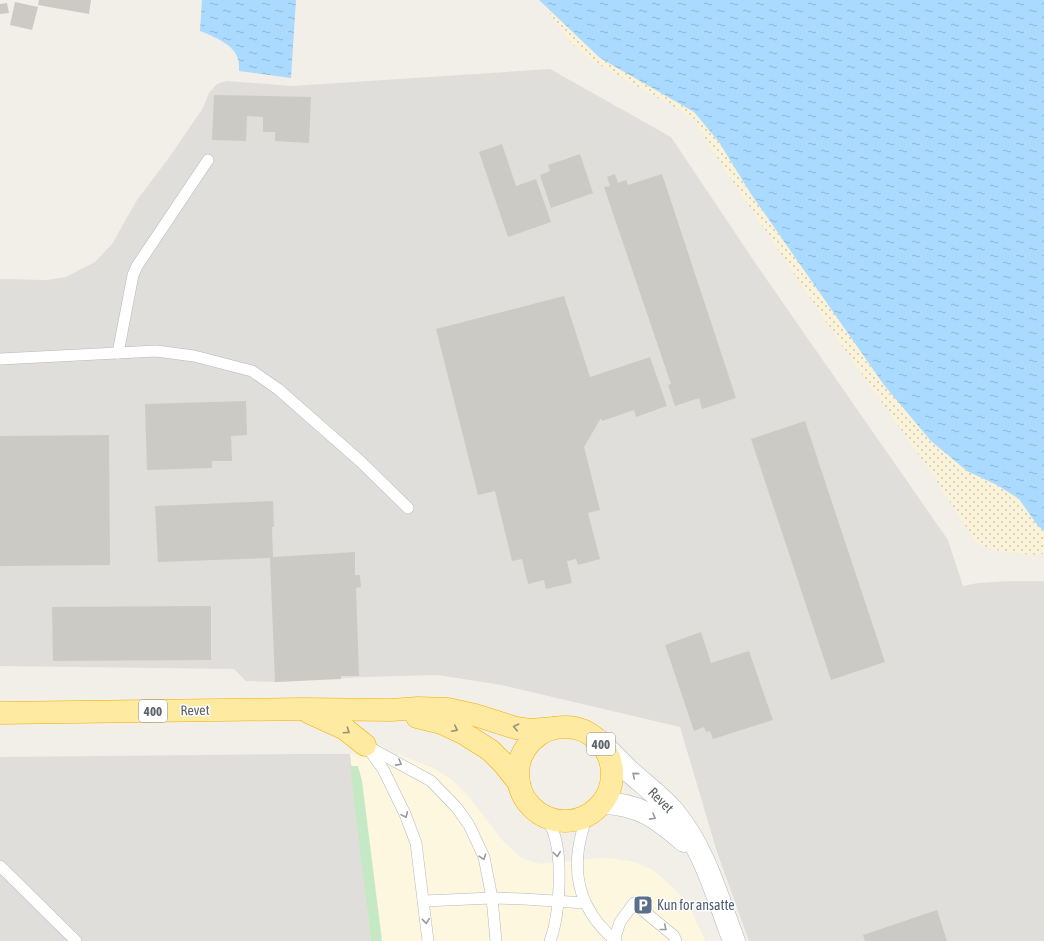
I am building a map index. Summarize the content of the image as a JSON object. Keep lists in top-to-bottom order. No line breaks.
{"streets":{"highway":["Revet","400"]},"crossings":[["Revet","400"]],"places":{"parking":["Kun for ansatte"]}}
